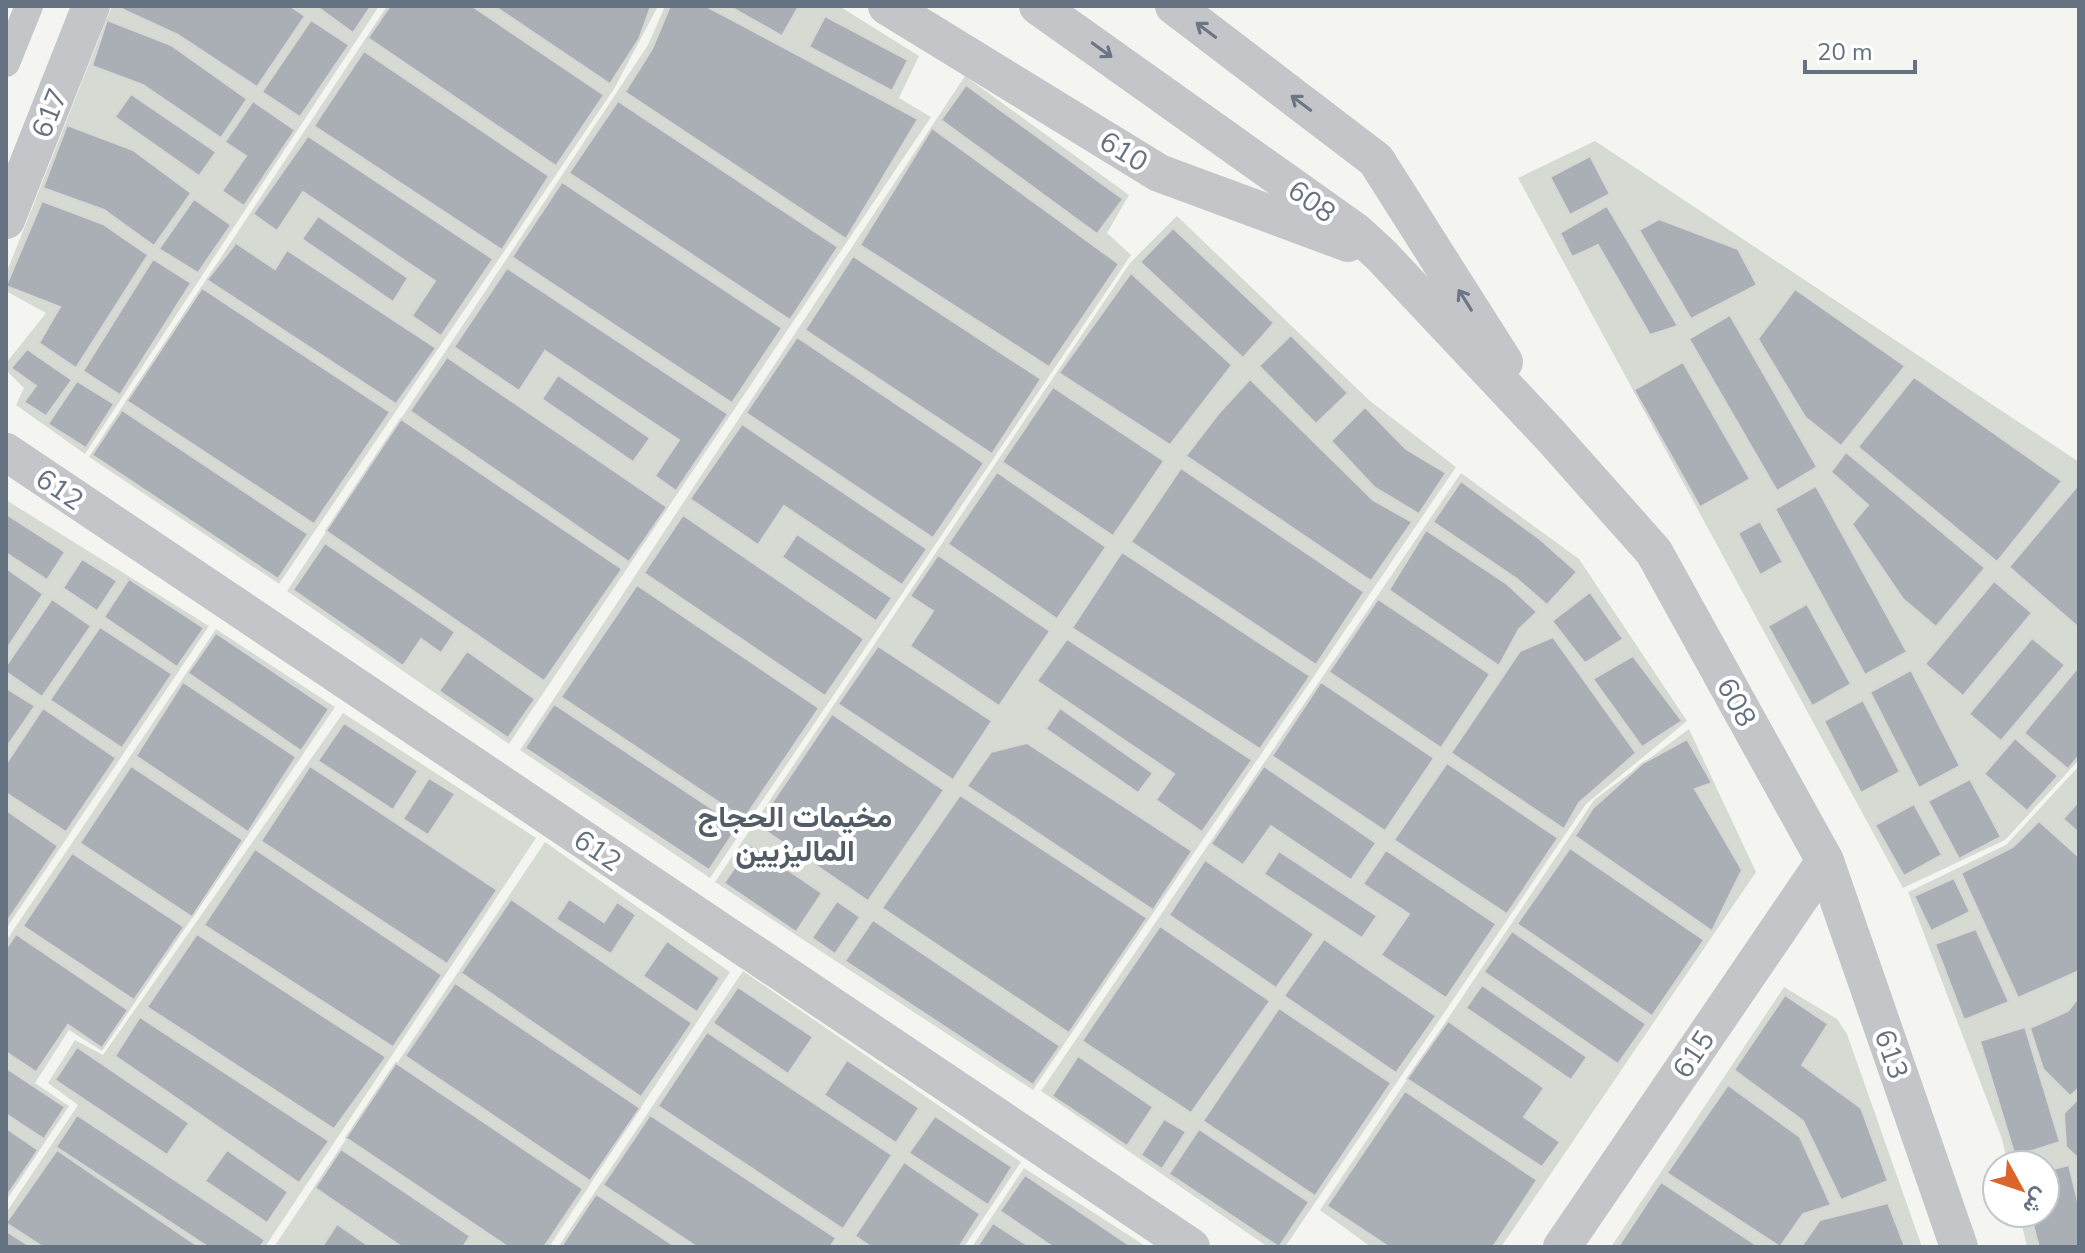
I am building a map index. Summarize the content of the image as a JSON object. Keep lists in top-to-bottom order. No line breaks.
{"streets":{"street":["617","610","608","612","615","613"]},"crossings":[["610","608"],["608","615"],["608","613"],["615","613"]],"districts":["مخيمات الحجاج الماليزيين"],"scale_bar":"20 m","north":"bottom right"}
